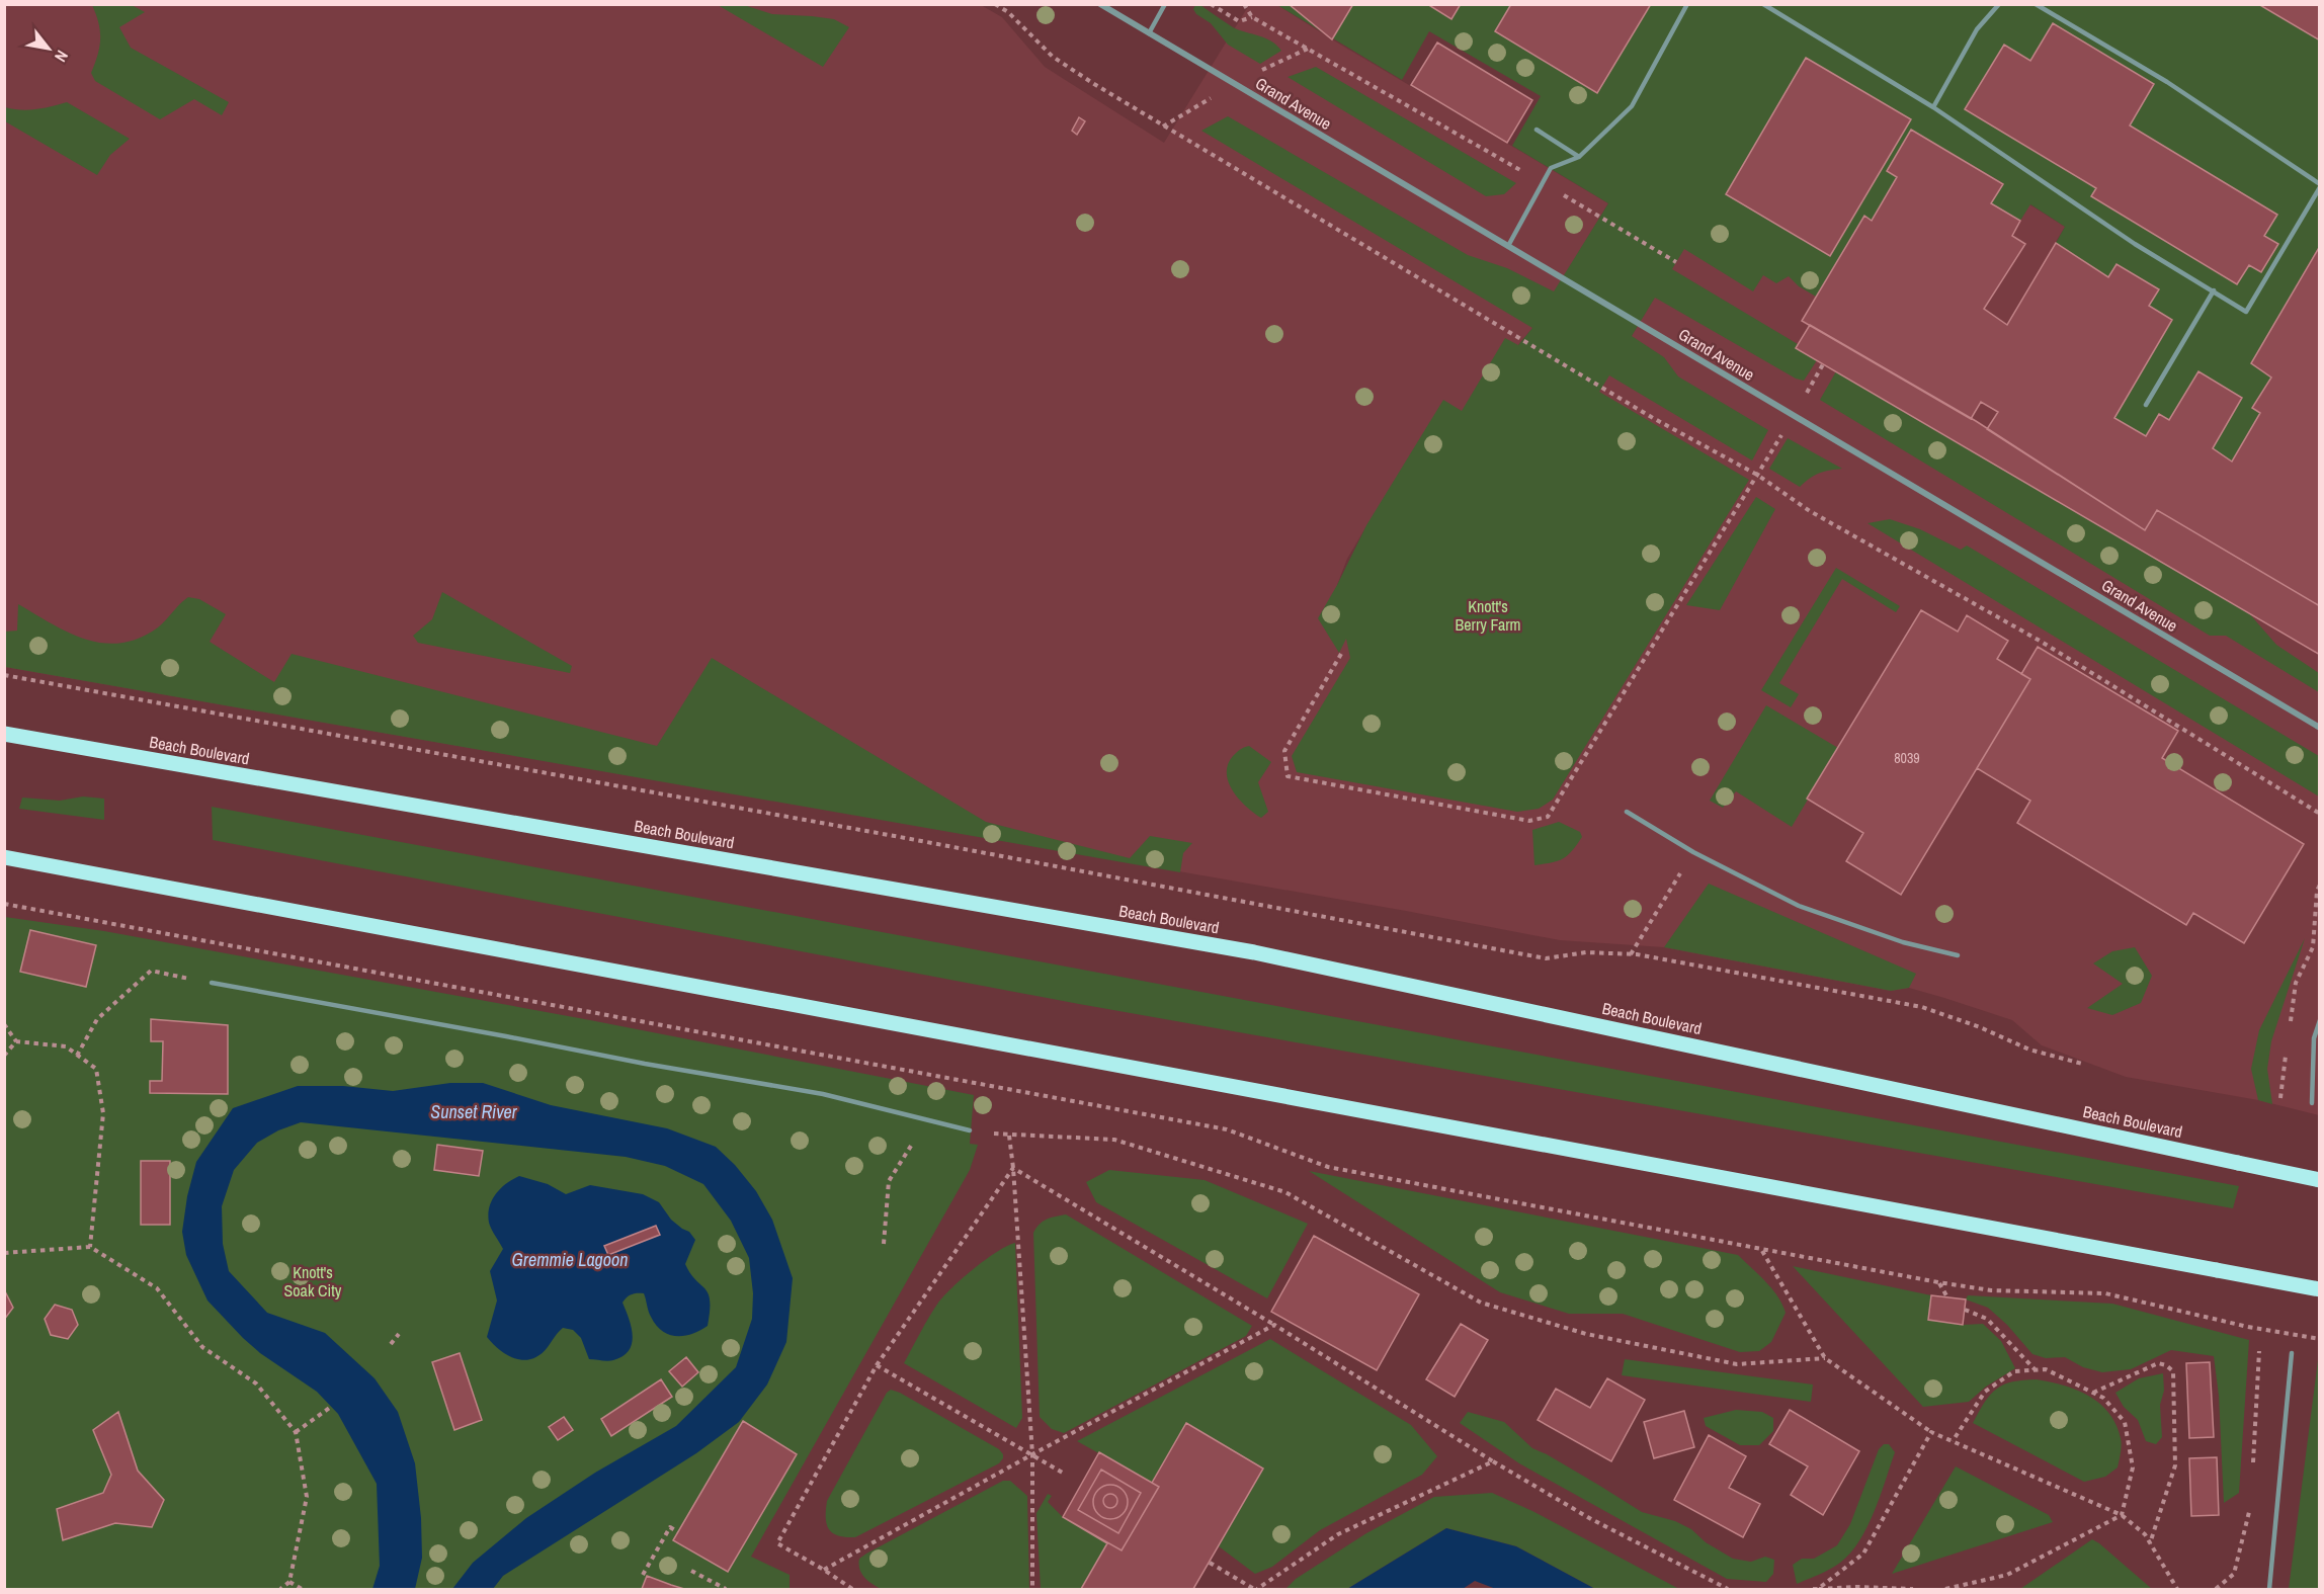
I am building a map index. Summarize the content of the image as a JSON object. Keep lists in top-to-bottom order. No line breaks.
{"streets":{"main road":["Beach Boulevard"],"street":["Grand Avenue"]},"water":["Sunset River","Gremmie Lagoon"],"parks":["Knott's Berry Farm","Knott's Soak City"],"house_numbers":["8039"],"north":"bottom right"}
